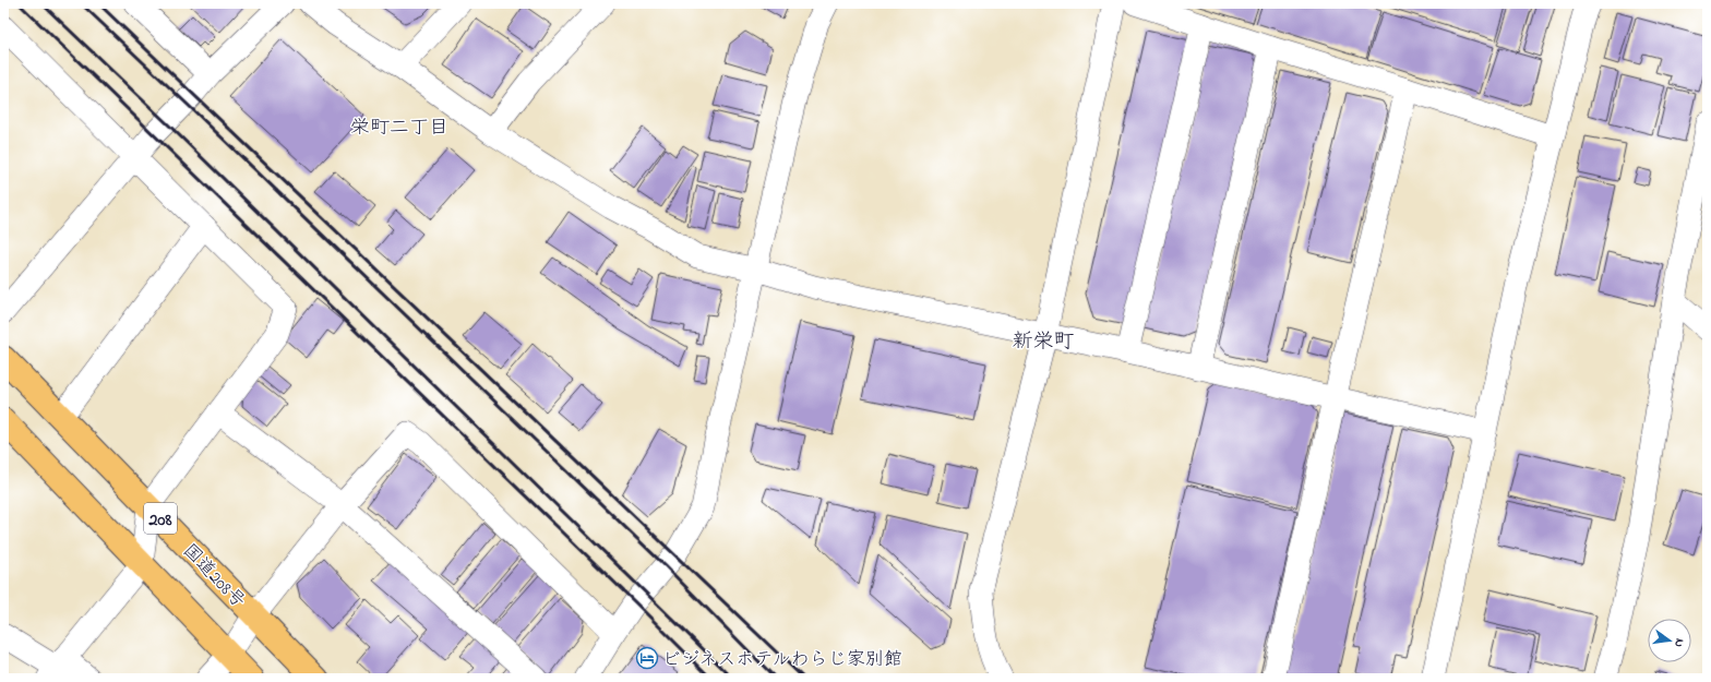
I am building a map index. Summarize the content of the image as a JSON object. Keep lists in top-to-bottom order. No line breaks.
{"streets":{"highway":["208","国道208号"]},"districts":["栄町二丁目","新栄町"],"places":{"hotel":["ビジネスホテルわらじ家別館"]},"north":"right"}
